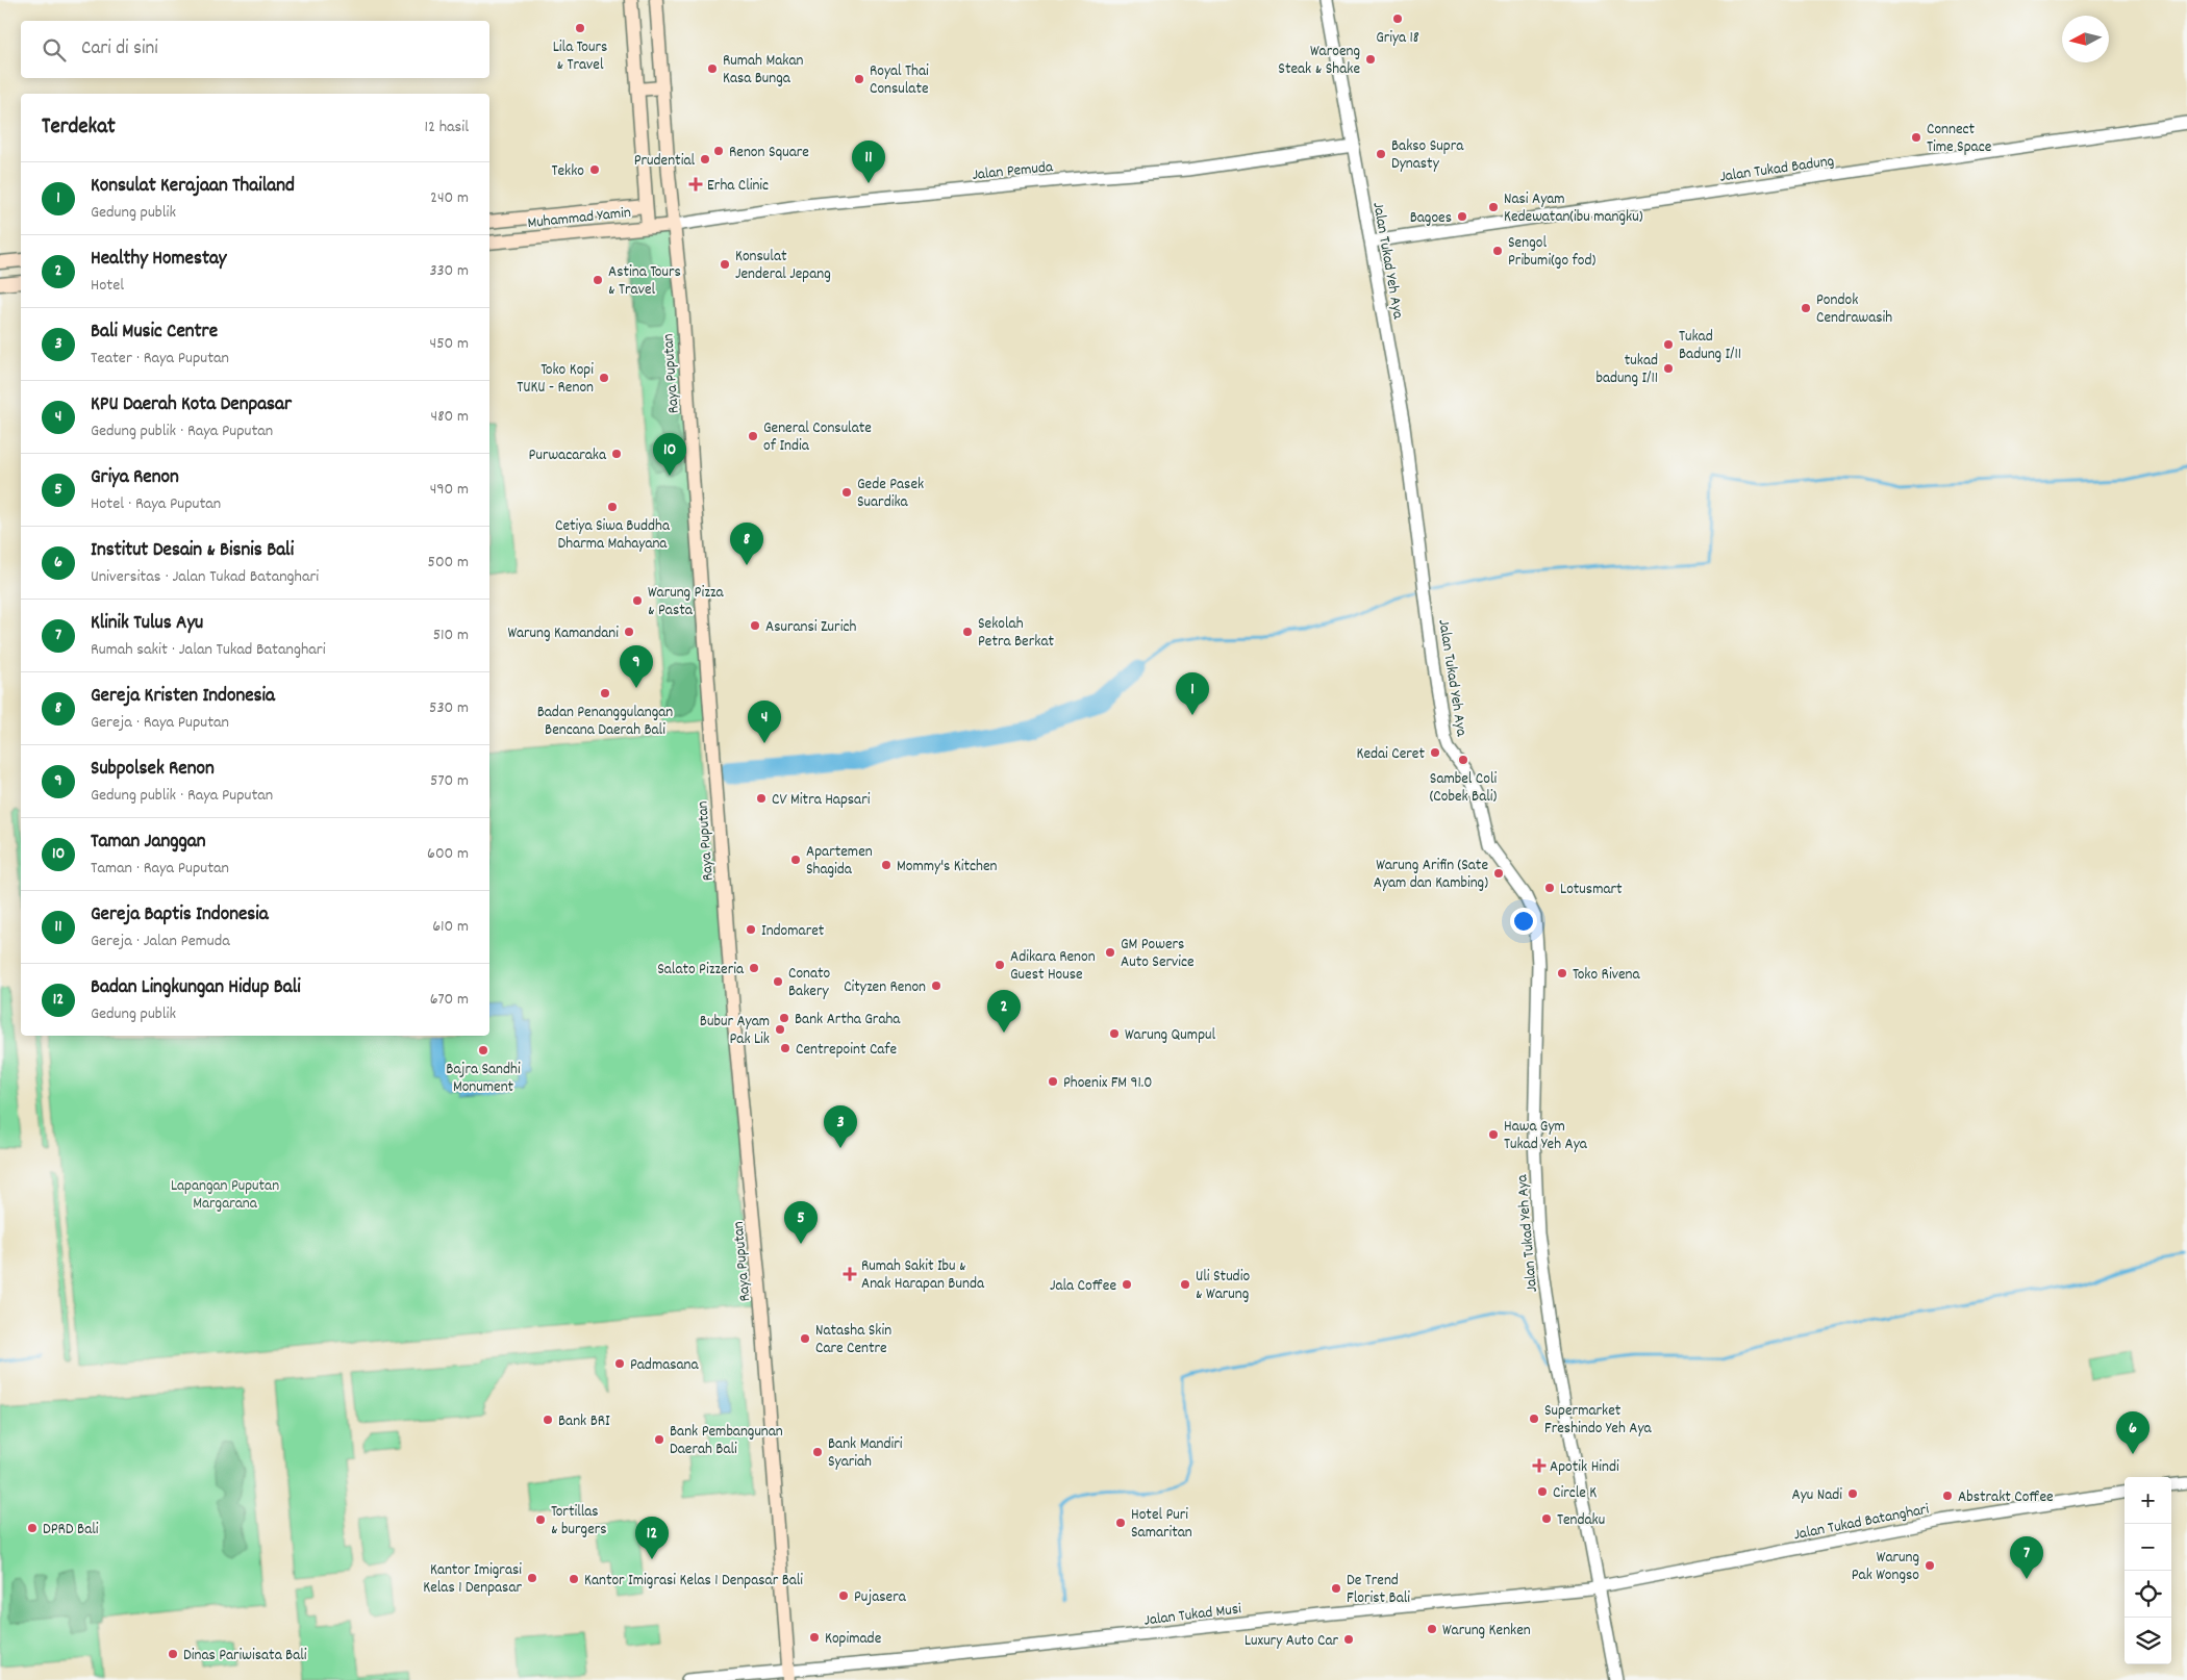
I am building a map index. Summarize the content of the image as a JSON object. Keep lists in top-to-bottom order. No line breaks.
{"streets":{"main road":["Muhammad Yamin","Raya Puputan"],"street":["Jalan Tukad Badung","Jalan Pemuda","Jalan Tukad Yeh Aya","Jalan Tukad Batanghari","Jalan Tukad Musi"]},"crossings":[["Jalan Tukad Badung","Jalan Tukad Yeh Aya"],["Jalan Pemuda","Muhammad Yamin"],["Jalan Pemuda","Jalan Tukad Yeh Aya"],["Jalan Pemuda","Raya Puputan"],["Muhammad Yamin","Raya Puputan"],["Jalan Tukad Yeh Aya","Jalan Tukad Batanghari"],["Jalan Tukad Yeh Aya","Jalan Tukad Musi"],["Raya Puputan","Jalan Tukad Musi"],["Jalan Tukad Batanghari","Jalan Tukad Musi"]],"parks":["Lapangan Puputan Margarana"],"places":{"other":["Griya 18","Lila Tours & Travel","Waroeng Steak & Shake","Rumah Makan Kasa Bunga","Royal Thai Consulate","Connect Time Space","Renon Square","Bakso Supra Dynasty","Prudential","Tekko","Nasi Ayam Kedewatan(ibu mangku)","Bagoes","Sengol Pribumi(go fod)","Konsulat Jenderal Jepang","Astina Tours & Travel","Pondok Cendrawasih","Tukad Badung I/11","tukad badung I/11","Toko Kopi TUKU - Renon","General Consulate of India","Purwacaraka","Gede Pasek Suardika","Cetiya Siwa Buddha Dharma Mahayana","Warung Pizza & Pasta","Asuransi Zurich","Warung Kamandani","Sekolah Petra Berkat","Badan Penanggulangan Bencana Daerah Bali","Kedai Ceret","Sambel Coli (Cobek Bali)","CV Mitra Hapsari","Apartemen Shagida","Mommy's Kitchen","Warung Arifin (Sate Ayam dan Kambing)","Lotusmart","Indomaret","GM Powers Auto Service","Adikara Renon Guest House","Salato Pizzeria","Toko Rivena","Conato Bakery","Cityzen Renon","Bank Artha Graha","Bubur Ayam Pak Lik","Warung Qumpul","Centrepoint Cafe","Bajra Sandhi Monument","Phoenix FM 91.0","Hawa Gym Tukad Yeh Aya","Jala Coffee","Uli Studio & Warung","Natasha Skin Care Centre","Padmasana","Supermarket Freshindo Yeh Aya","Bank BRI","Bank Pembangunan Daerah Bali","Bank Mandiri Syariah","Circle K","Ayu Nadi","Abstrakt Coffee","Tendaku","Tortillas & burgers","Hotel Puri Samaritan","DPRD Bali","Warung Pak Wongso","Kantor Imigrasi Kelas 1 Denpasar","Kantor Imigrasi Kelas 1 Denpasar Bali","De Trend Florist Bali","Pujasera","Warung Kenken","Kopimade","Luxury Auto Car","Dinas Pariwisata Bali"],"health":["Erha Clinic","Rumah Sakit Ibu & Anak Harapan Bunda","Apotik Hindi"]},"north":"left","page":{"search":"Cari di sini","heading":["Terdekat","12 hasil"],"pins":["11","10","8","9","1","4","2","3","5","6","12","7"],"list":[{"mark":"1","name":"Konsulat Kerajaan Thailand","note":"Gedung publik","value":"240 m"},{"mark":"2","name":"Healthy Homestay","note":"Hotel","value":"330 m"},{"mark":"3","name":"Bali Music Centre","note":"Teater · Raya Puputan","value":"450 m"},{"mark":"4","name":"KPU Daerah Kota Denpasar","note":"Gedung publik · Raya Puputan","value":"480 m"},{"mark":"5","name":"Griya Renon","note":"Hotel · Raya Puputan","value":"490 m"},{"mark":"6","name":"Institut Desain & Bisnis Bali","note":"Universitas · Jalan Tukad Batanghari","value":"500 m"},{"mark":"7","name":"Klinik Tulus Ayu","note":"Rumah sakit · Jalan Tukad Batanghari","value":"510 m"},{"mark":"8","name":"Gereja Kristen Indonesia","note":"Gereja · Raya Puputan","value":"530 m"},{"mark":"9","name":"Subpolsek Renon","note":"Gedung publik · Raya Puputan","value":"570 m"},{"mark":"10","name":"Taman Janggan","note":"Taman · Raya Puputan","value":"600 m"},{"mark":"11","name":"Gereja Baptis Indonesia","note":"Gereja · Jalan Pemuda","value":"610 m"},{"mark":"12","name":"Badan Lingkungan Hidup Bali","note":"Gedung publik","value":"670 m"}],"map_buttons":["+","−"]}}
